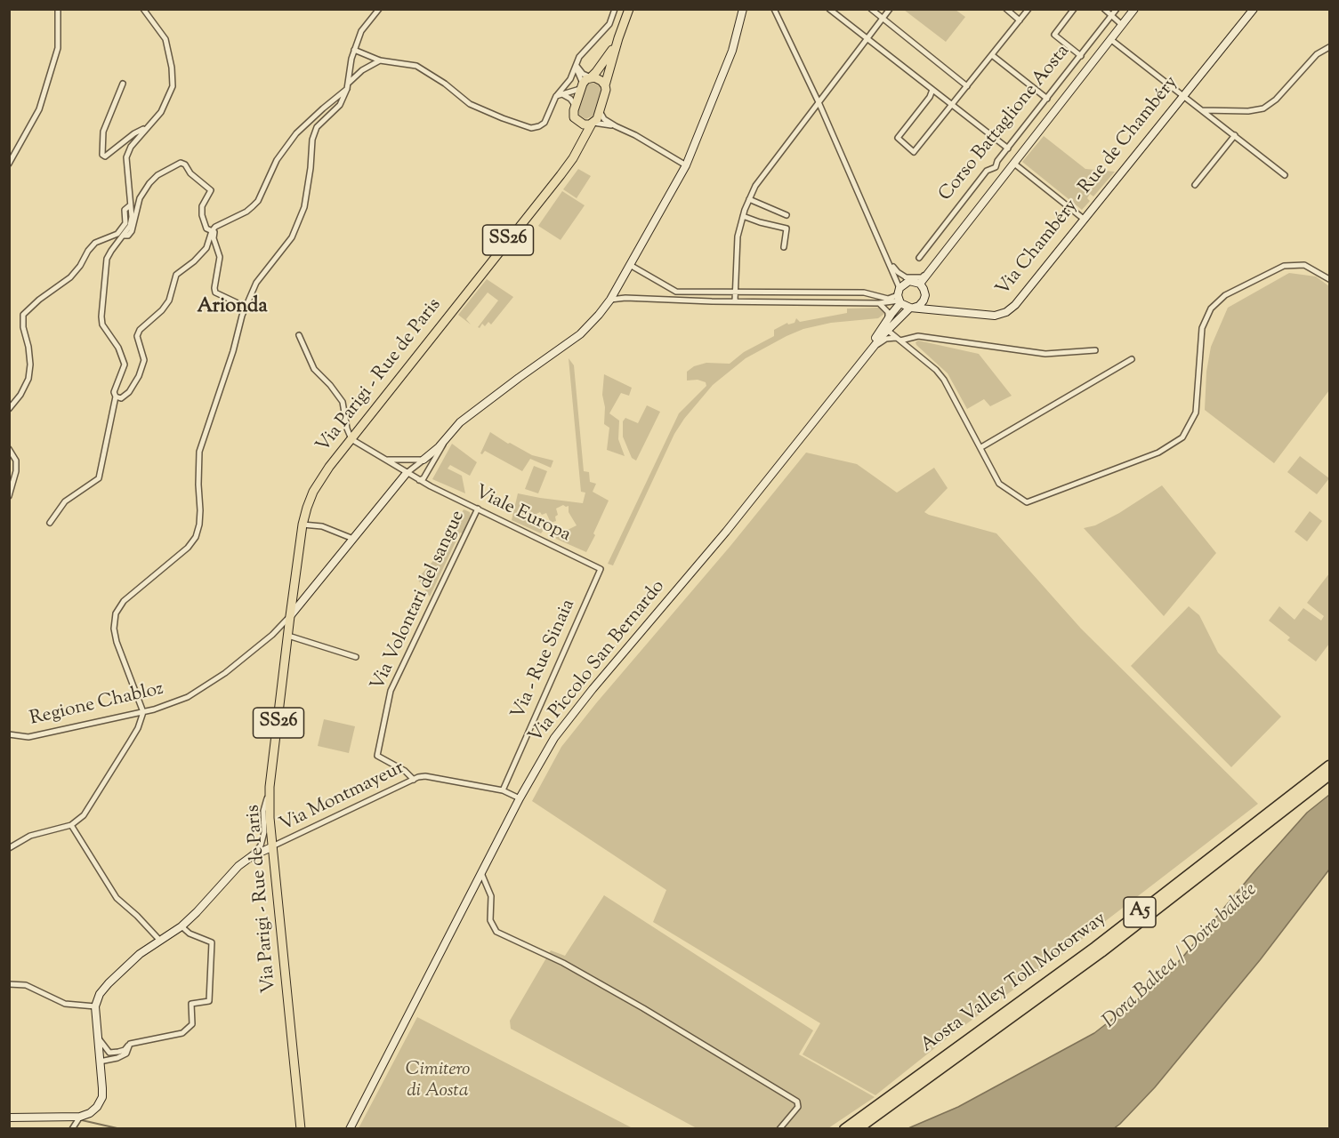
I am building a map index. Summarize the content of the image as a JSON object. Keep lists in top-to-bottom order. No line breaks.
{"streets":{"highway":["A5","Aosta Valley Toll Motorway"],"main road":["SS26","Via Parigi - Rue de Paris"],"street":["Corso Battaglione Aosta","Via Chambéry - Rue de Chambéry","Viale Europa","Via Volontari del sangue","Via - Rue Sinaia","Via Piccolo San Bernardo","Regione Chabloz","Via Montmayeur"]},"crossings":[["Corso Battaglione Aosta","Via Chambéry - Rue de Chambéry"],["Corso Battaglione Aosta","Via Piccolo San Bernardo"],["Via Chambéry - Rue de Chambéry","Via Piccolo San Bernardo"],["Via Parigi - Rue de Paris","Viale Europa"],["Via Parigi - Rue de Paris","Regione Chabloz"],["Via Parigi - Rue de Paris","Via Montmayeur"],["Viale Europa","Via Volontari del sangue"],["Viale Europa","Via - Rue Sinaia"],["Via Volontari del sangue","Via Montmayeur"],["Via - Rue Sinaia","Via Montmayeur"],["Via Piccolo San Bernardo","Via Montmayeur"]],"districts":["Arionda"],"water":["Dora Baltea / Doire baltée"],"parks":["Cimitero di Aosta"]}
